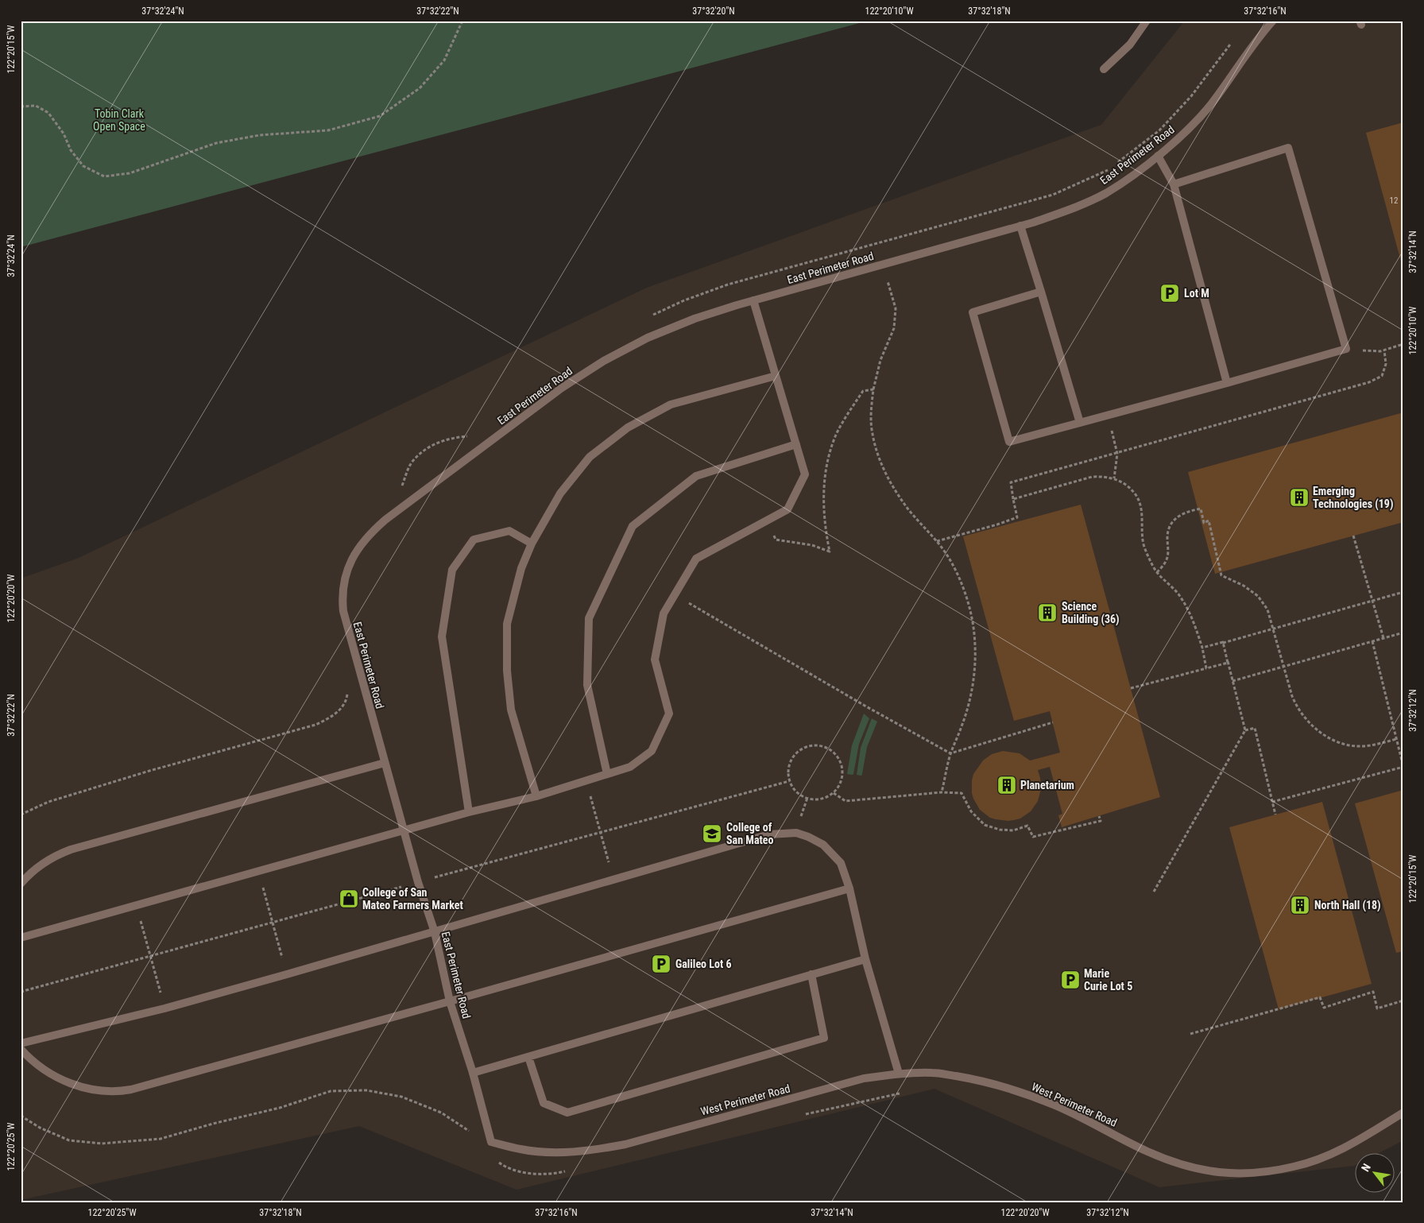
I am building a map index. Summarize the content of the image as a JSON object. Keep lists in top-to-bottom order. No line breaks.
{"streets":{"street":["East Perimeter Road","West Perimeter Road"]},"crossings":[["East Perimeter Road","West Perimeter Road"]],"parks":["Tobin Clark Open Space"],"places":{"parking":["Lot M","Galileo Lot 6","Marie Curie Lot 5"],"building":["Emerging Technologies (19)","Science Building (36)","Planetarium","North Hall (18)"],"school or university":["College of San Mateo"],"shop":["College of San Mateo Farmers Market"]},"house_numbers":["12"],"north":"top left","coordinates":["37°32'24\"N","37°32'22\"N","37°32'20\"N","122°20'10\"W","37°32'18\"N","37°32'16\"N","122°20'15\"W","37°32'14\"N","122°20'20\"W","37°32'12\"N","122°20'25\"W"]}
